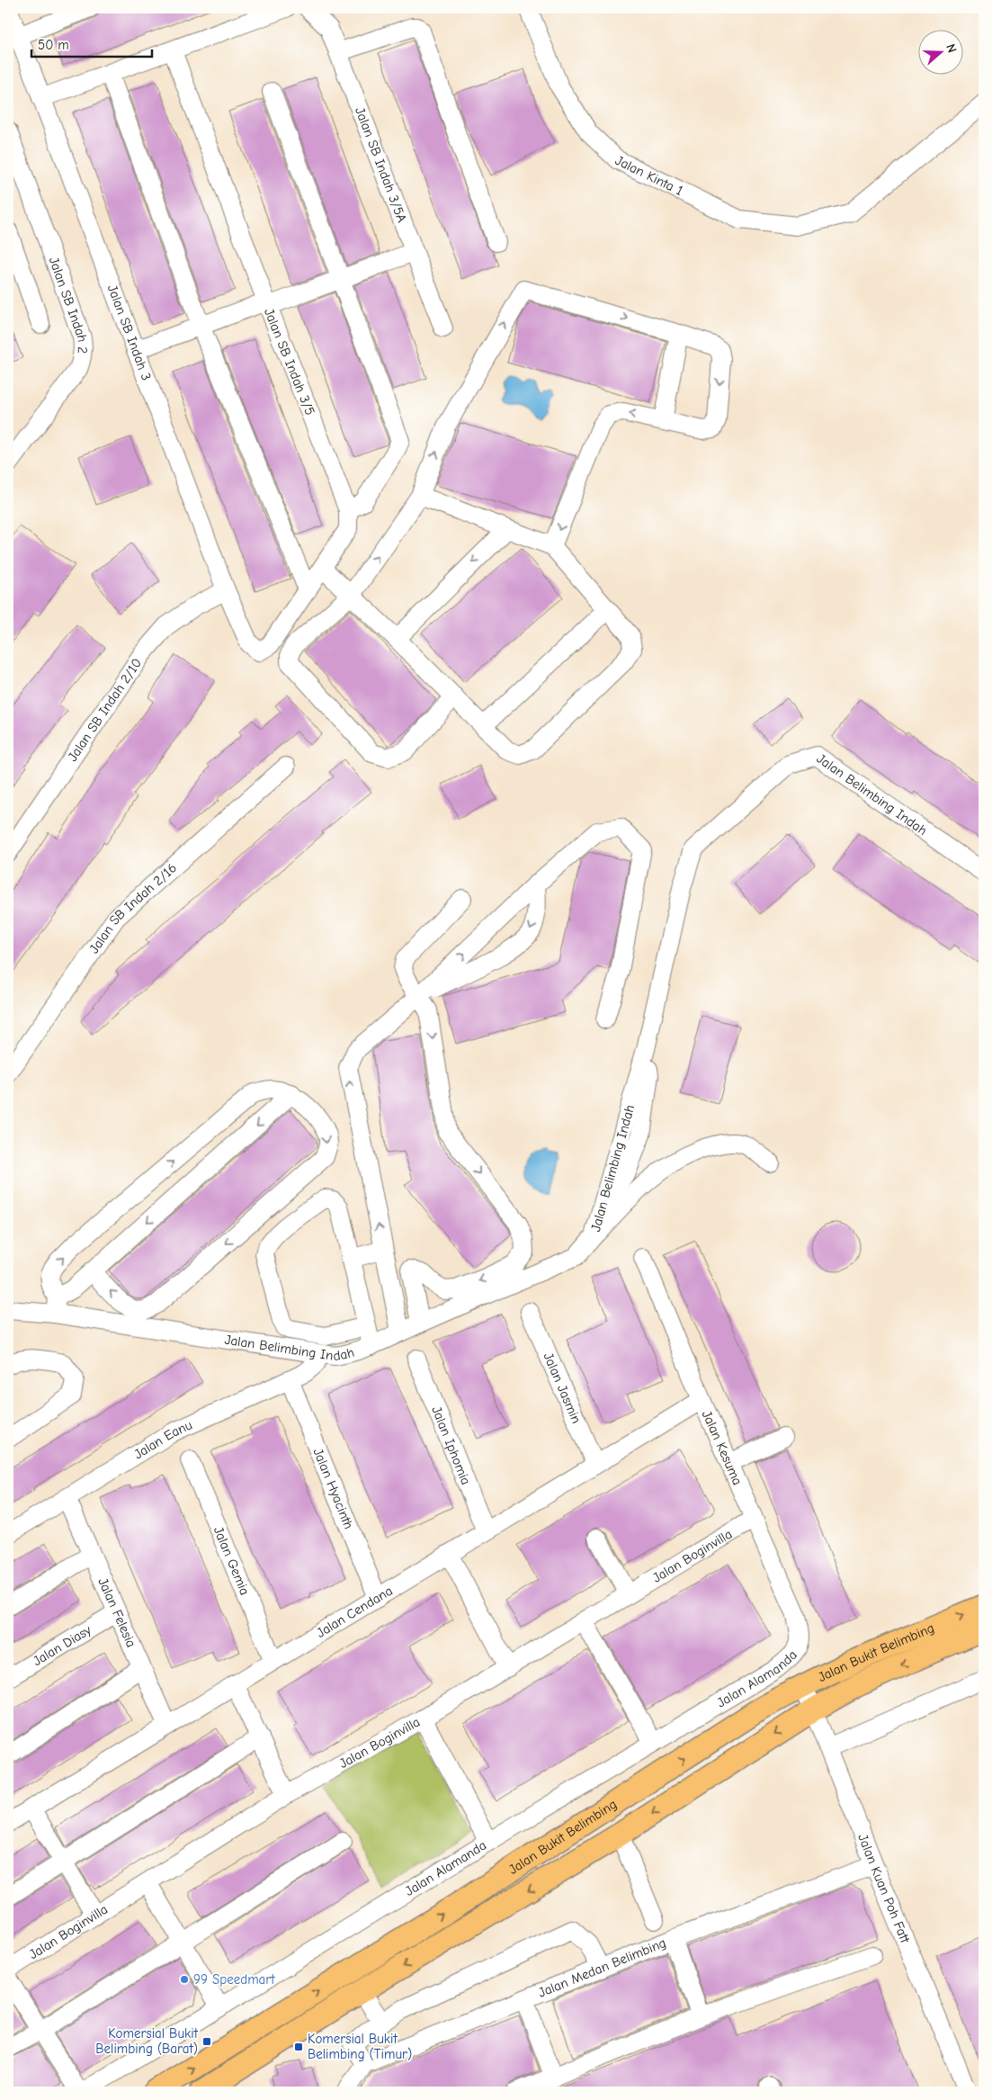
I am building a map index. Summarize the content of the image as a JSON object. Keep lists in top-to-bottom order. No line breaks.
{"streets":{"main road":["Jalan Bukit Belimbing"],"street":["Jalan SB Indah 3/5A","Jalan Kinta 1","Jalan SB Indah 2","Jalan SB Indah 3","Jalan SB Indah 3/5","Jalan SB Indah 2/10","Jalan Belimbing Indah","Jalan SB Indah 2/16","Jalan Jasmin","Jalan Eanu","Jalan Iphomia","Jalan Kesuma","Jalan Hyacinth","Jalan Boginvilla","Jalan Gemia","Jalan Cendana","Jalan Felesia","Jalan Diasy","Jalan Alamanda","Jalan Kuan Poh Fatt","Jalan Medan Belimbing"]},"crossings":[["Jalan SB Indah 3","Jalan SB Indah 3/5"],["Jalan SB Indah 3","Jalan SB Indah 2/10"],["Jalan Belimbing Indah","Jalan Eanu"],["Jalan Jasmin","Jalan Cendana"],["Jalan Eanu","Jalan Hyacinth"],["Jalan Eanu","Jalan Felesia"],["Jalan Iphomia","Jalan Cendana"],["Jalan Kesuma","Jalan Boginvilla"],["Jalan Kesuma","Jalan Cendana"],["Jalan Kesuma","Jalan Alamanda"],["Jalan Hyacinth","Jalan Cendana"],["Jalan Gemia","Jalan Cendana"],["Jalan Cendana","Jalan Felesia"],["Jalan Felesia","Jalan Diasy"],["Jalan Bukit Belimbing","Jalan Kuan Poh Fatt"],["Jalan Kuan Poh Fatt","Jalan Medan Belimbing"]],"places":{"other":["99 Speedmart"],"transit":["Komersial Bukit Belimbing (Barat)","Komersial Bukit Belimbing (Timur)"]},"scale_bar":"50 m","north":"right"}
